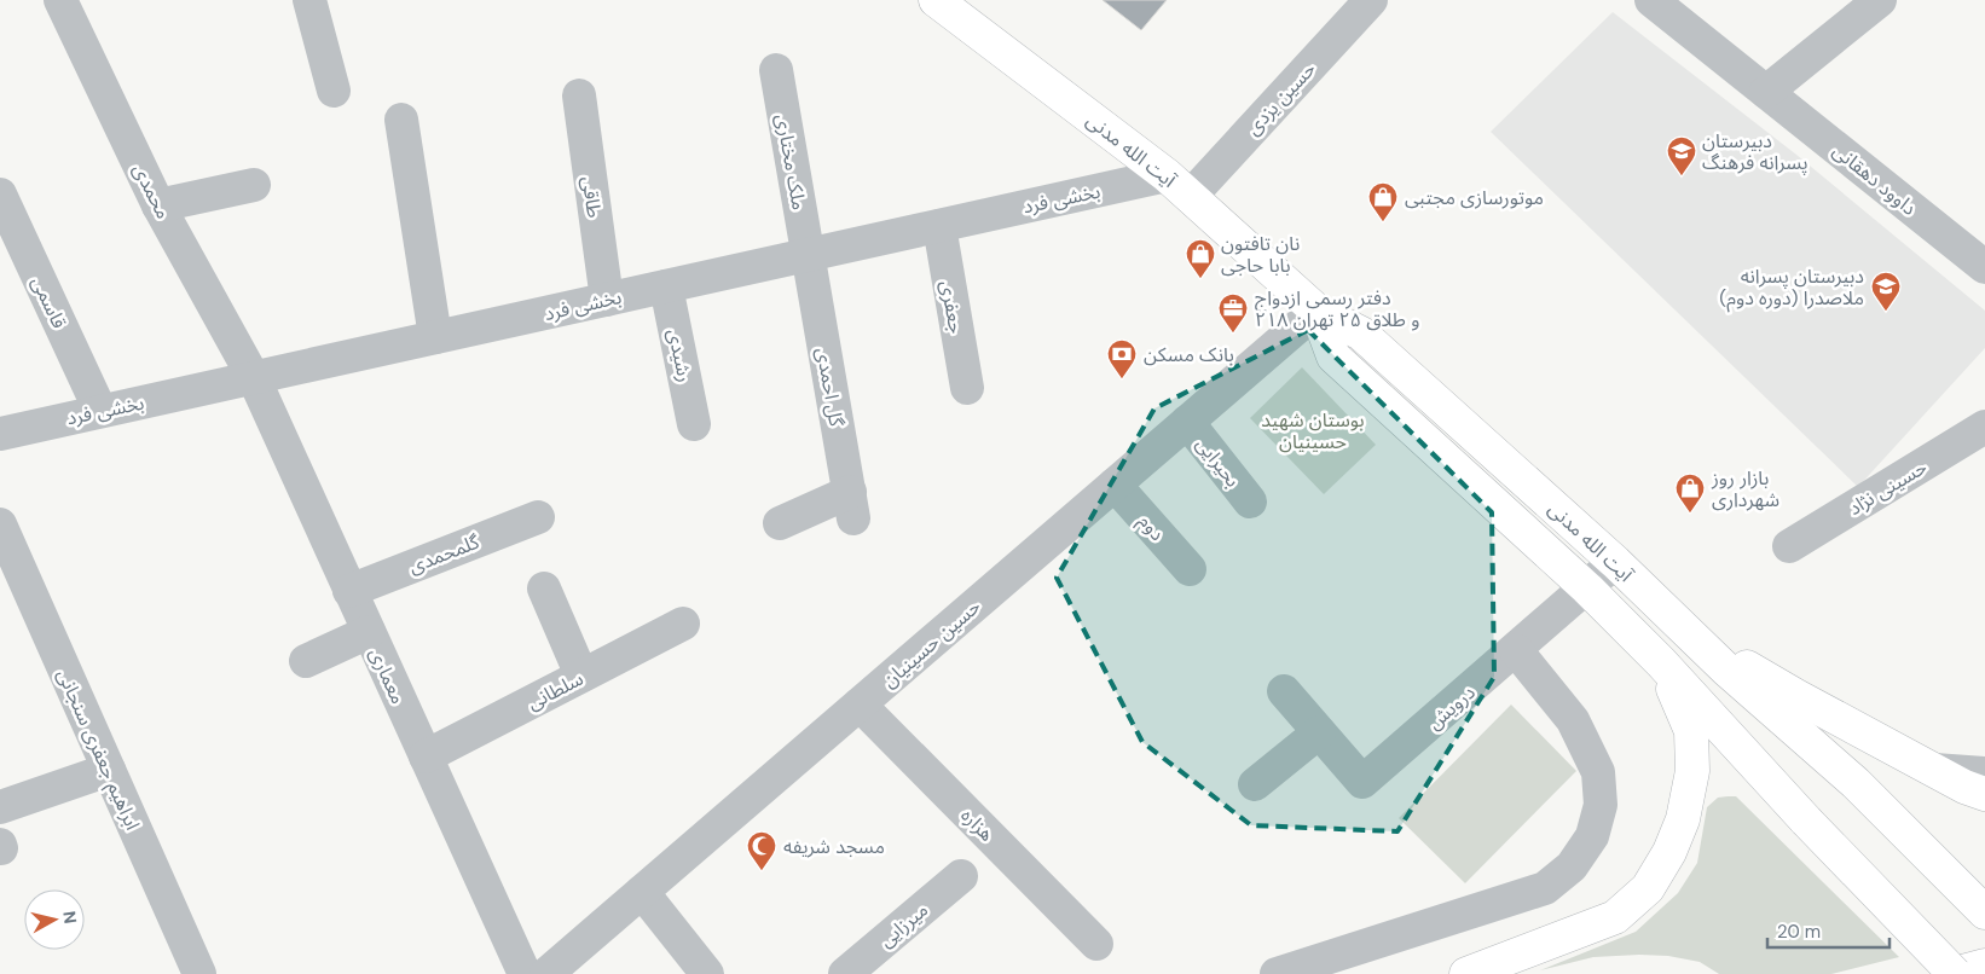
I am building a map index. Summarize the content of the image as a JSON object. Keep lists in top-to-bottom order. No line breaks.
{"streets":{"main road":["آیت الله مدنی"],"street":["حسین یزدی","ملک مختاری","داوود دهقانی","محمدی","طاقی","بخشی فرد","قاسمی","جعفری","رشیدی","گل احمدی","بحیرایی","حسینی نژاد","دوم","گلمحمدی","حسین حسینیان","معماری","سلطانی","درویش","ابراهیم جعفری سنجانی","هزاره","میرزایی"]},"crossings":[["حسین یزدی","آیت الله مدنی"],["حسین یزدی","بخشی فرد"],["آیت الله مدنی","بخشی فرد"],["آیت الله مدنی","حسین حسینیان"],["آیت الله مدنی","درویش"],["ملک مختاری","بخشی فرد"],["ملک مختاری","گل احمدی"],["محمدی","بخشی فرد"],["محمدی","معماری"],["طاقی","بخشی فرد"],["بخشی فرد","قاسمی"],["بخشی فرد","جعفری"],["بخشی فرد","رشیدی"],["بخشی فرد","گل احمدی"],["بخشی فرد","معماری"],["بحیرایی","حسین حسینیان"],["دوم","حسین حسینیان"],["گلمحمدی","معماری"],["حسین حسینیان","هزاره"],["معماری","سلطانی"]],"parks":["بوستان شهید حسینیان"],"places":{"school or university":["دبیرستان پسرانه فرهنگ","دبيرستان پسرانه ملاصدرا (دوره دوم)"],"shop":["موتورسازی مجتبی","نان تافتون بابا حاجی","بازار روز شهرداری"],"office":["دفتر رسمی ازدواج ۲۱۸ و طلاق ۲۵ تهران"],"bank":["بانک مسکن"],"mosque":["مسجد شریفه"]},"scale_bar":"20 m","north":"right"}
